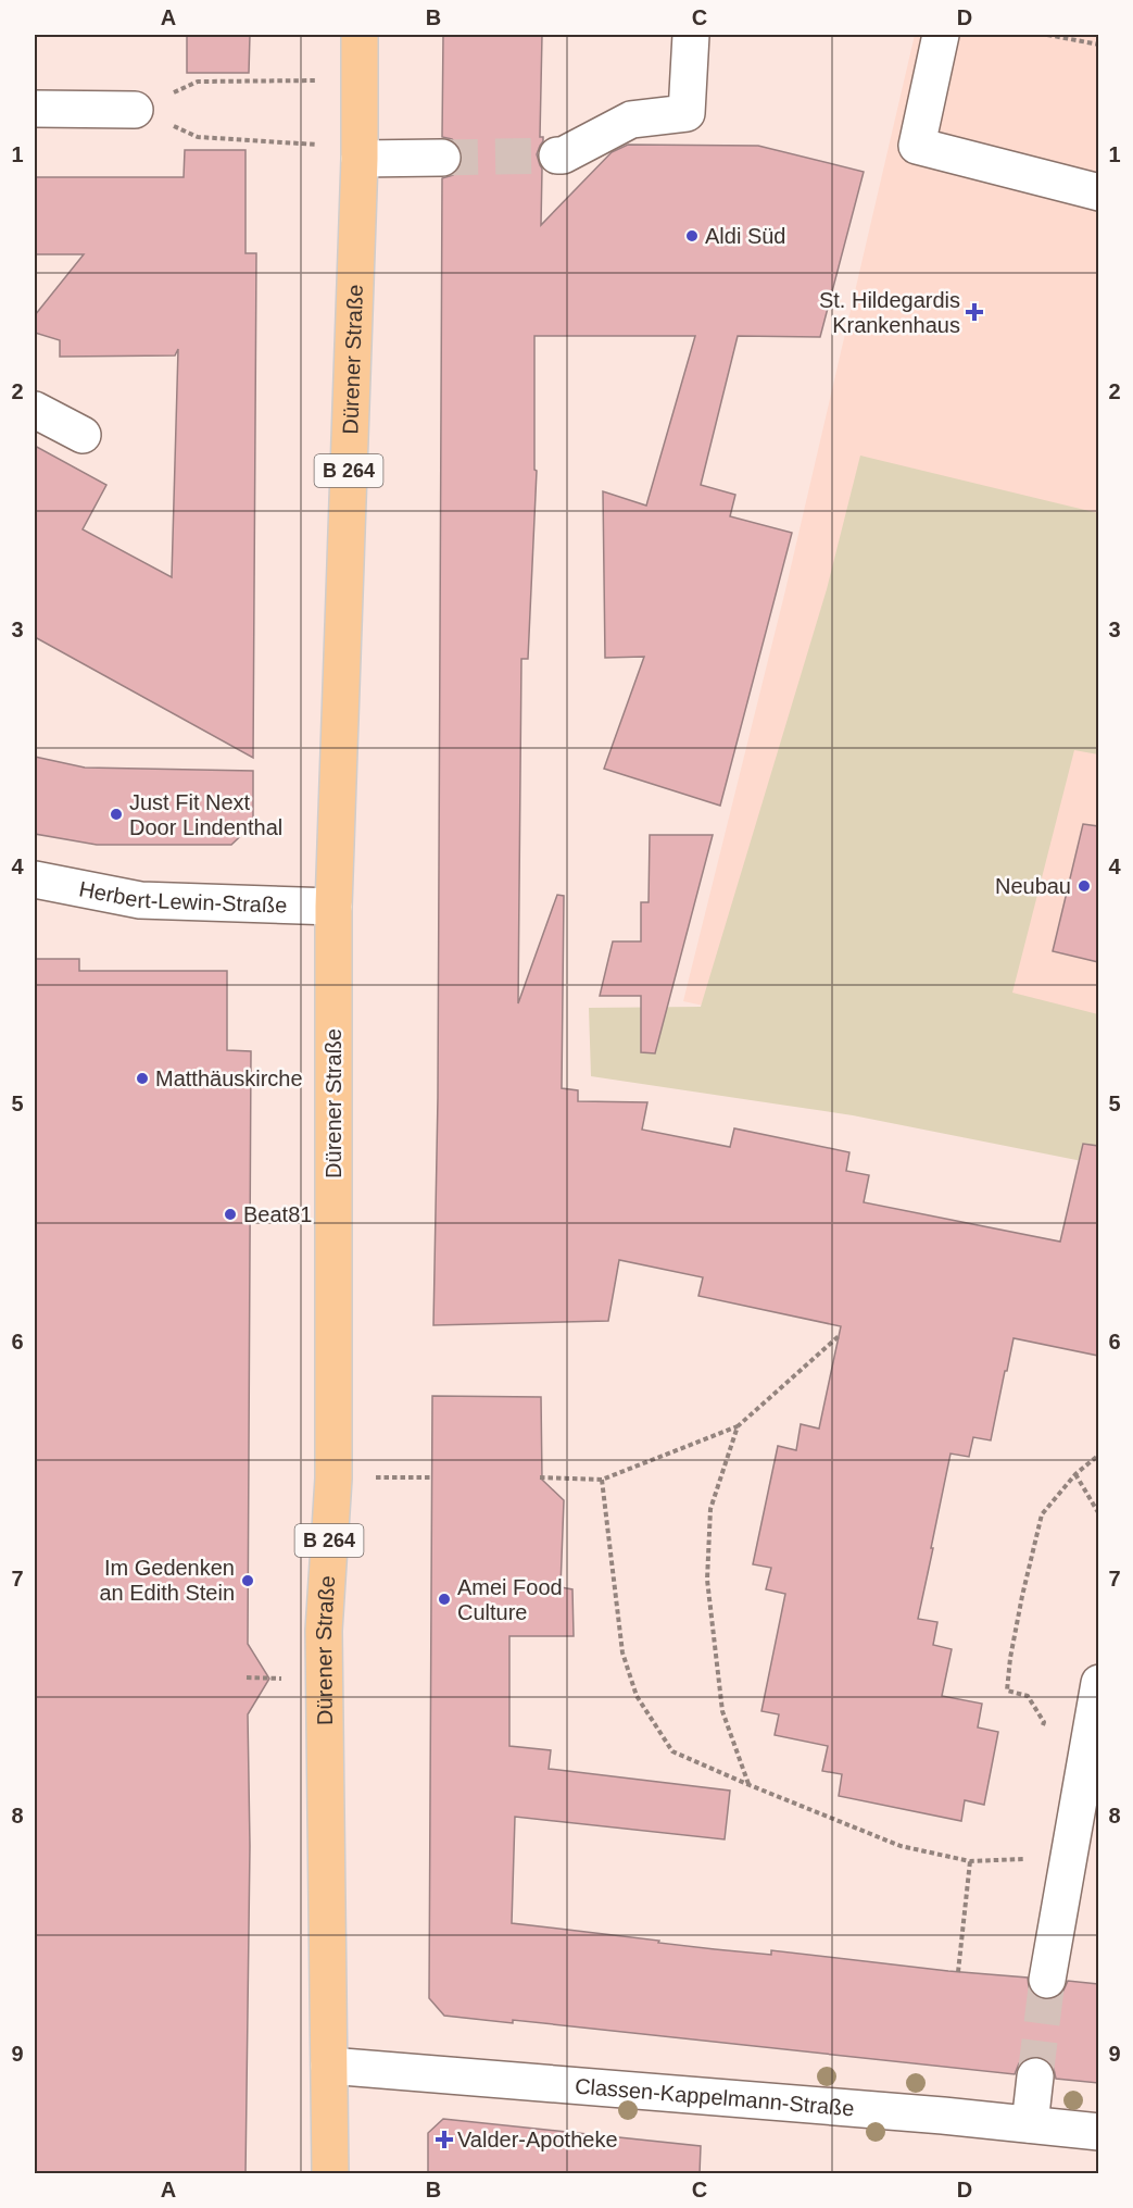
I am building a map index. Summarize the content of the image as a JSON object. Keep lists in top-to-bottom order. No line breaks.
{"streets":{"main road":["Dürener Straße","B 264"],"street":["Herbert-Lewin-Straße","Classen-Kappelmann-Straße"]},"crossings":[["Dürener Straße","Herbert-Lewin-Straße"],["Dürener Straße","Classen-Kappelmann-Straße"]],"places":{"other":["Aldi Süd","Just Fit Next Door Lindenthal","Neubau","Matthäuskirche","Beat81","Im Gedenken an Edith Stein","Amei Food Culture"],"health":["St. Hildegardis Krankenhaus","Valder-Apotheke"]},"grid":{"columns":["A","B","C","D"],"rows":["1","2","3","4","5","6","7","8","9"]}}
